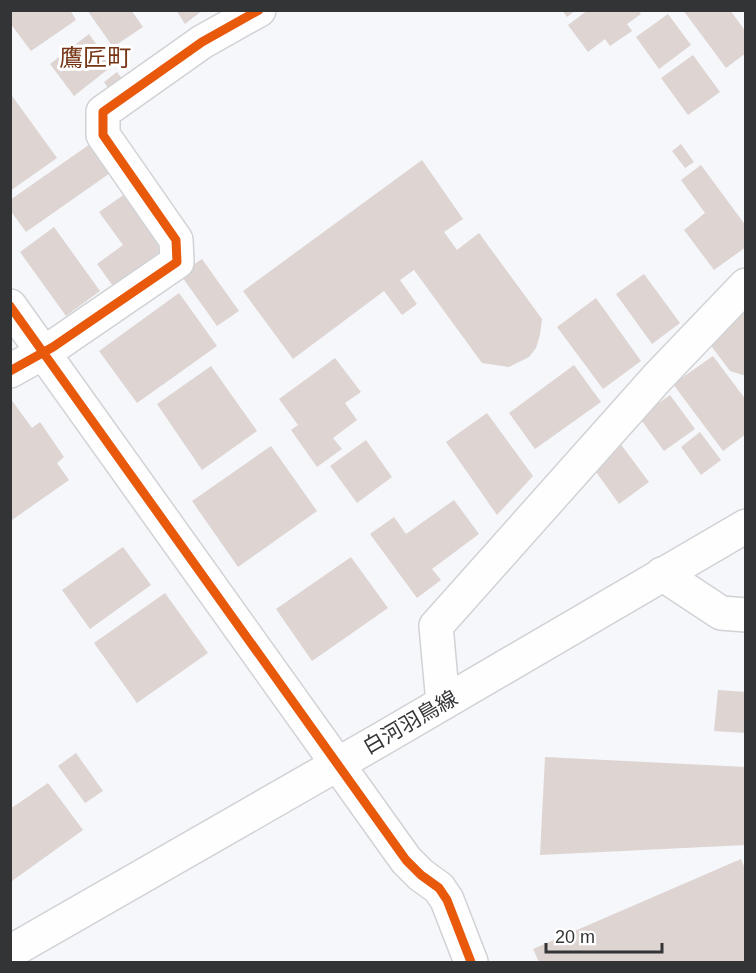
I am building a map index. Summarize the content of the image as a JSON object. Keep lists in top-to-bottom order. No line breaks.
{"streets":{"street":["白河羽鳥線"]},"districts":["鷹匠町"],"scale_bar":"20 m"}
